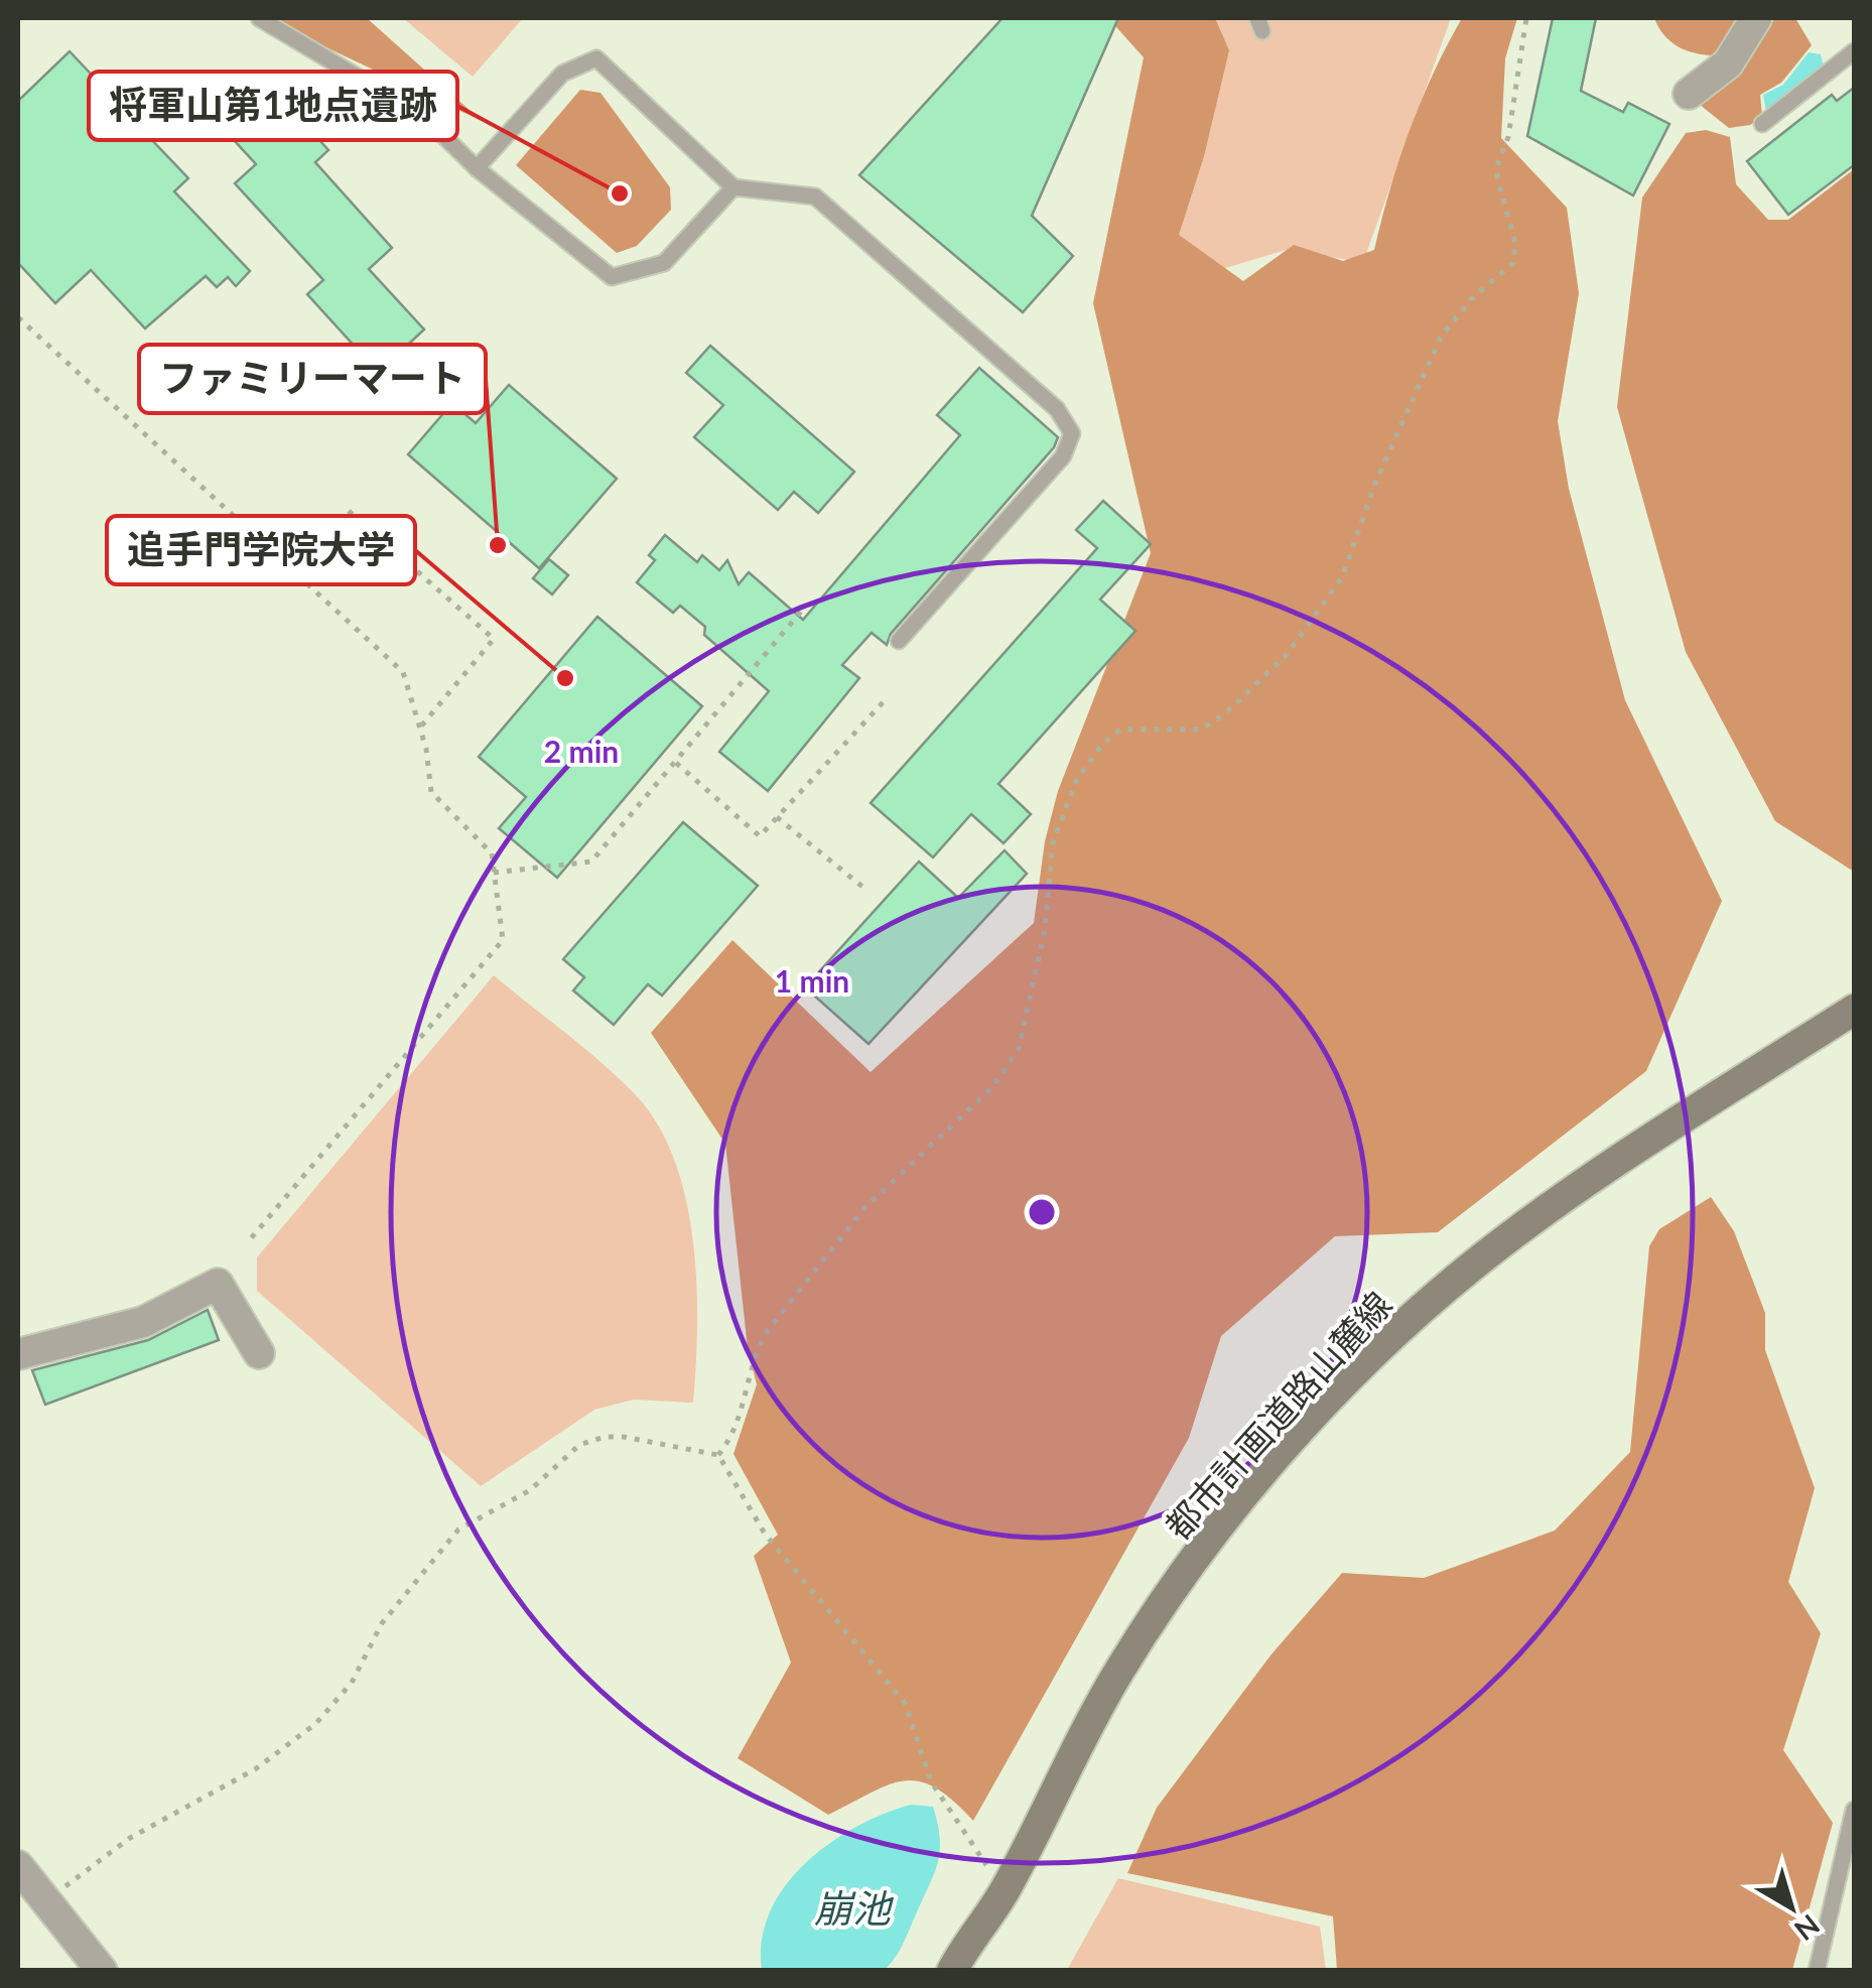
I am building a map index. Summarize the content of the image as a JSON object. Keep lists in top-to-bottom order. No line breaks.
{"streets":{"street":["都市計画道路山麓線"]},"water":["崩池"],"places":["将軍山第1地点遺跡","ファミリーマート","追手門学院大学"],"north":"bottom right","rings":["2 min","1 min"]}
